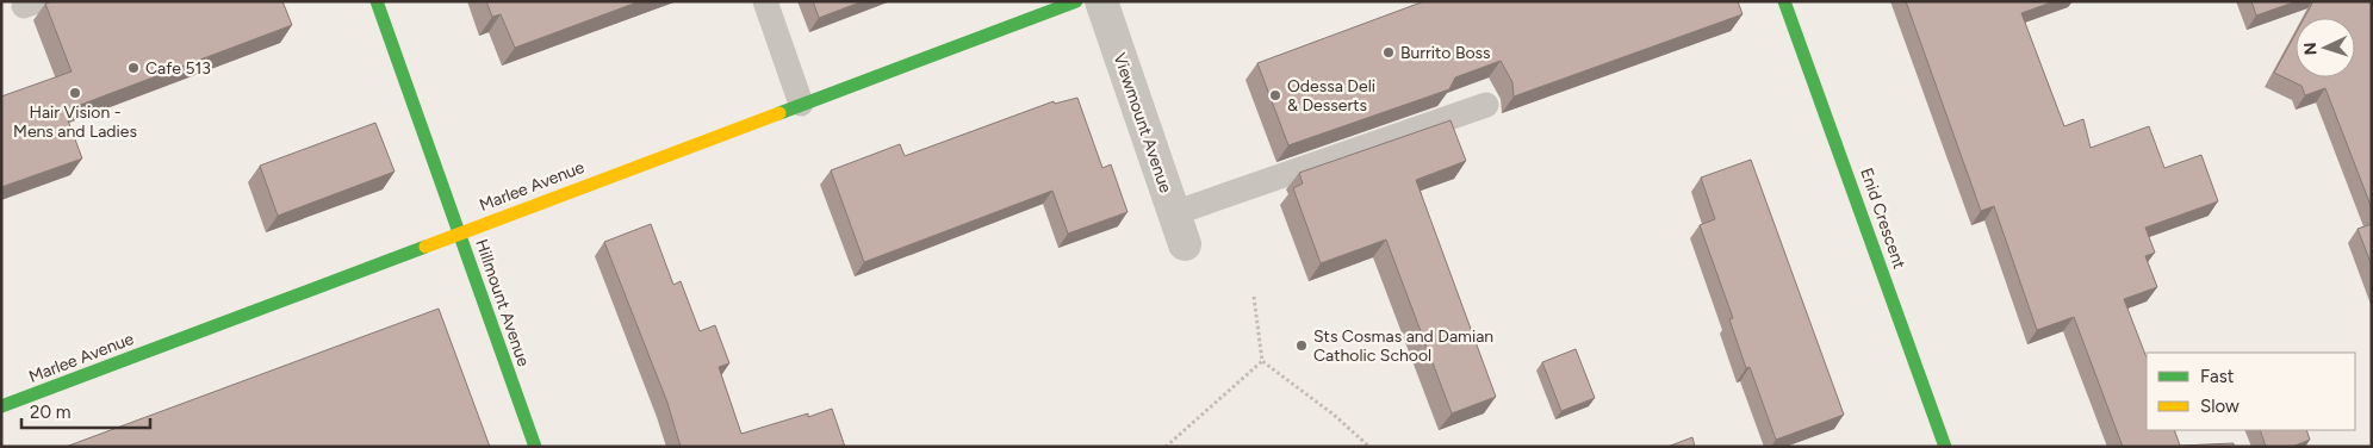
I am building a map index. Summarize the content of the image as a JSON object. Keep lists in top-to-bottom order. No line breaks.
{"streets":{"street":["Viewmount Avenue","Marlee Avenue","Enid Crescent","Hillmount Avenue"]},"crossings":[["Marlee Avenue","Hillmount Avenue"]],"places":["Burrito Boss","Cafe 513","Hair Vision - Mens and Ladies","Odessa Deli & Desserts","Sts Cosmas and Damian Catholic School"],"legend":["Fast","Slow"],"scale_bar":"20 m","north":"left"}
